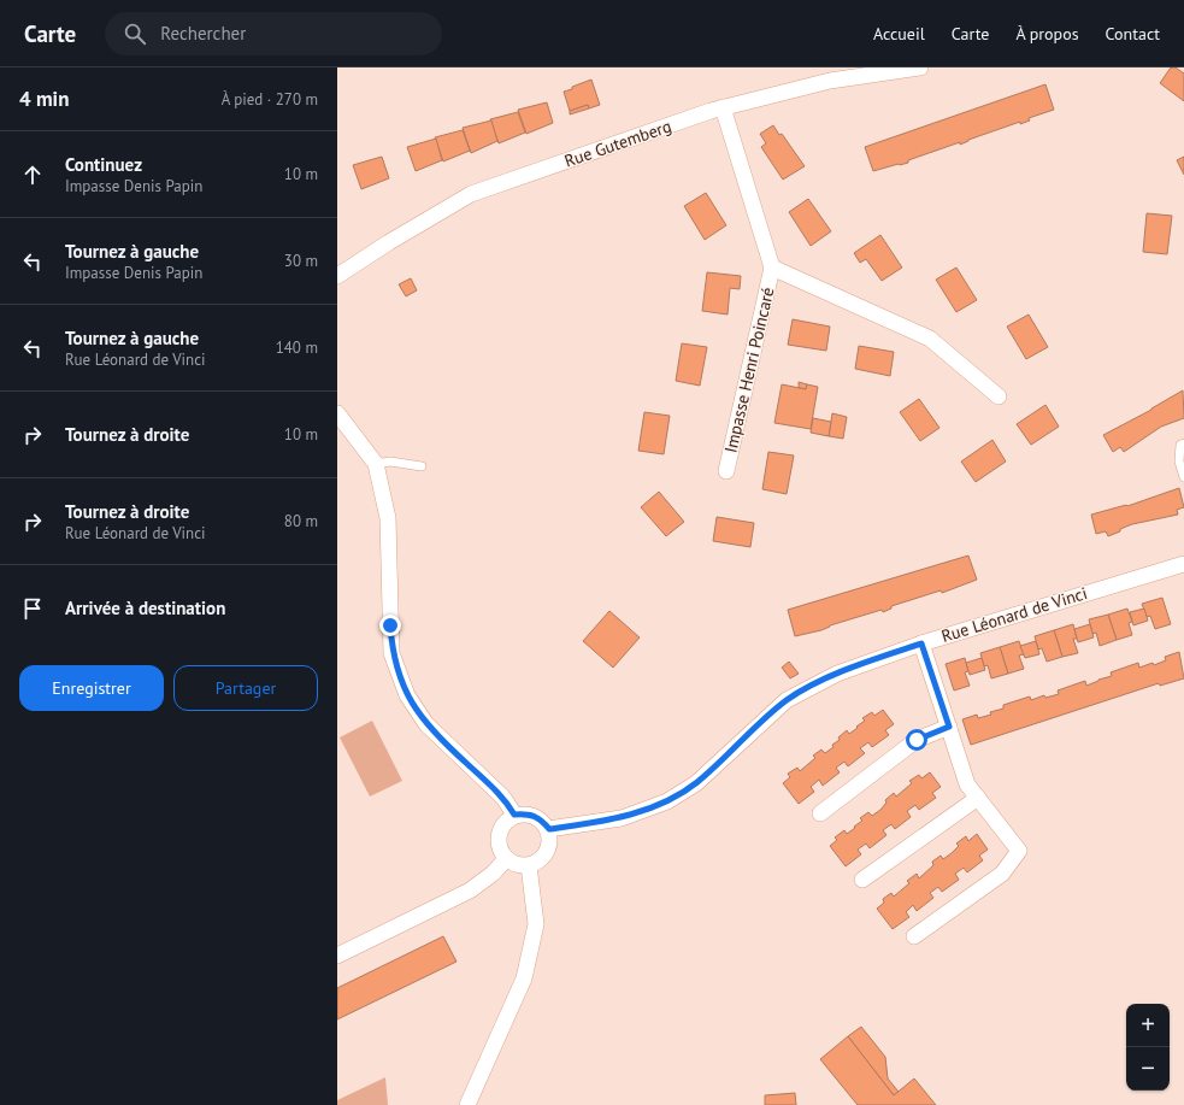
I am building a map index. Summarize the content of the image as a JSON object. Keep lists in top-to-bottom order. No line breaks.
{"streets":{"street":["Rue Gutemberg","Impasse Henri Poincaré","Rue Léonard de Vinci"]},"crossings":[["Rue Gutemberg","Impasse Henri Poincaré"]],"page":{"header":"Carte","search":"Rechercher","nav":["Accueil","Carte","À propos","Contact"],"heading":["4 min","À pied · 270 m"],"list":[["Continuez","Impasse Denis Papin","10 m"],["Tournez à gauche","Impasse Denis Papin","30 m"],["Tournez à gauche","Rue Léonard de Vinci","140 m"],["Tournez à droite","10 m"],["Tournez à droite","Rue Léonard de Vinci","80 m"],"Arrivée à destination"],"buttons":["Enregistrer","Partager"],"map_buttons":["+","−"]}}
